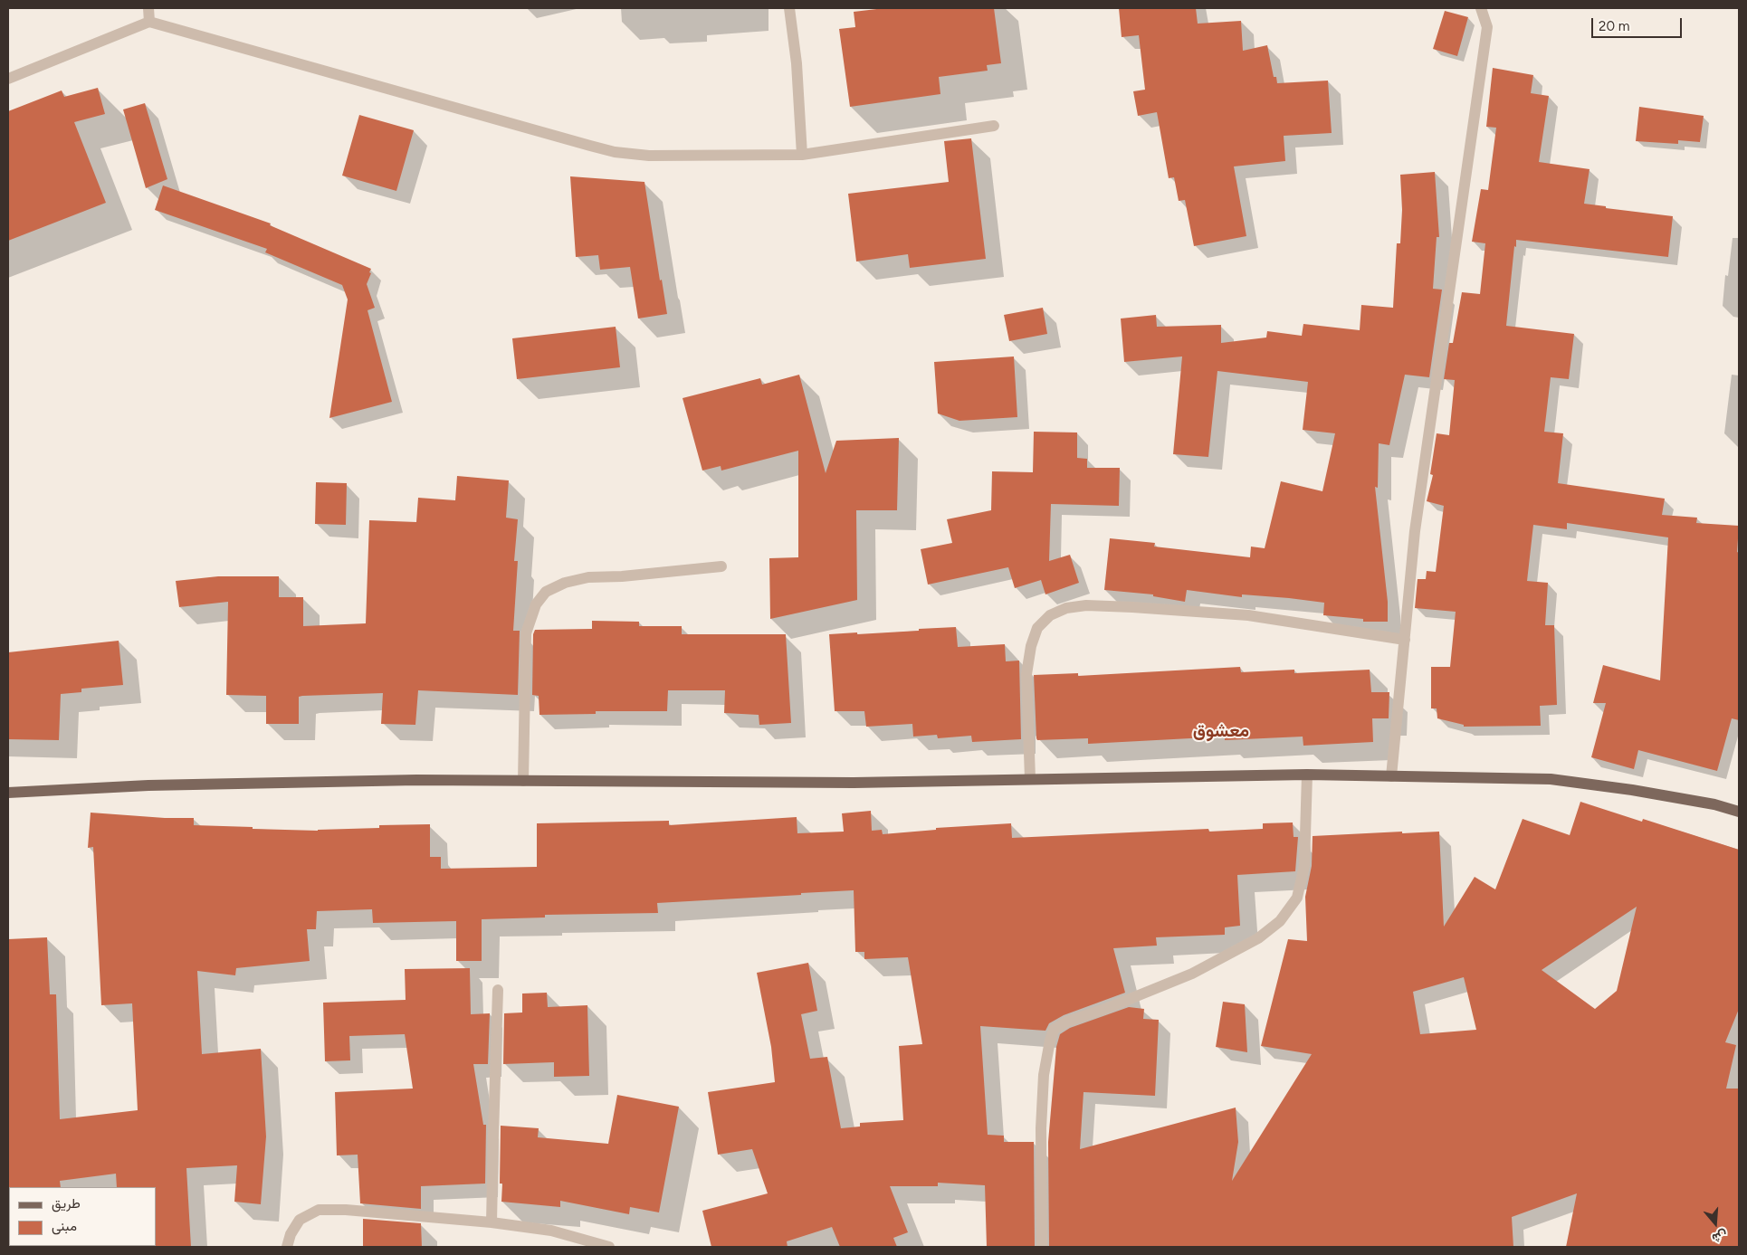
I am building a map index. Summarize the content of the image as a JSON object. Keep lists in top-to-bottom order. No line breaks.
{"districts":["معشوق"],"legend":["طريق","مبنى"],"scale_bar":"20 m","north":"bottom"}
